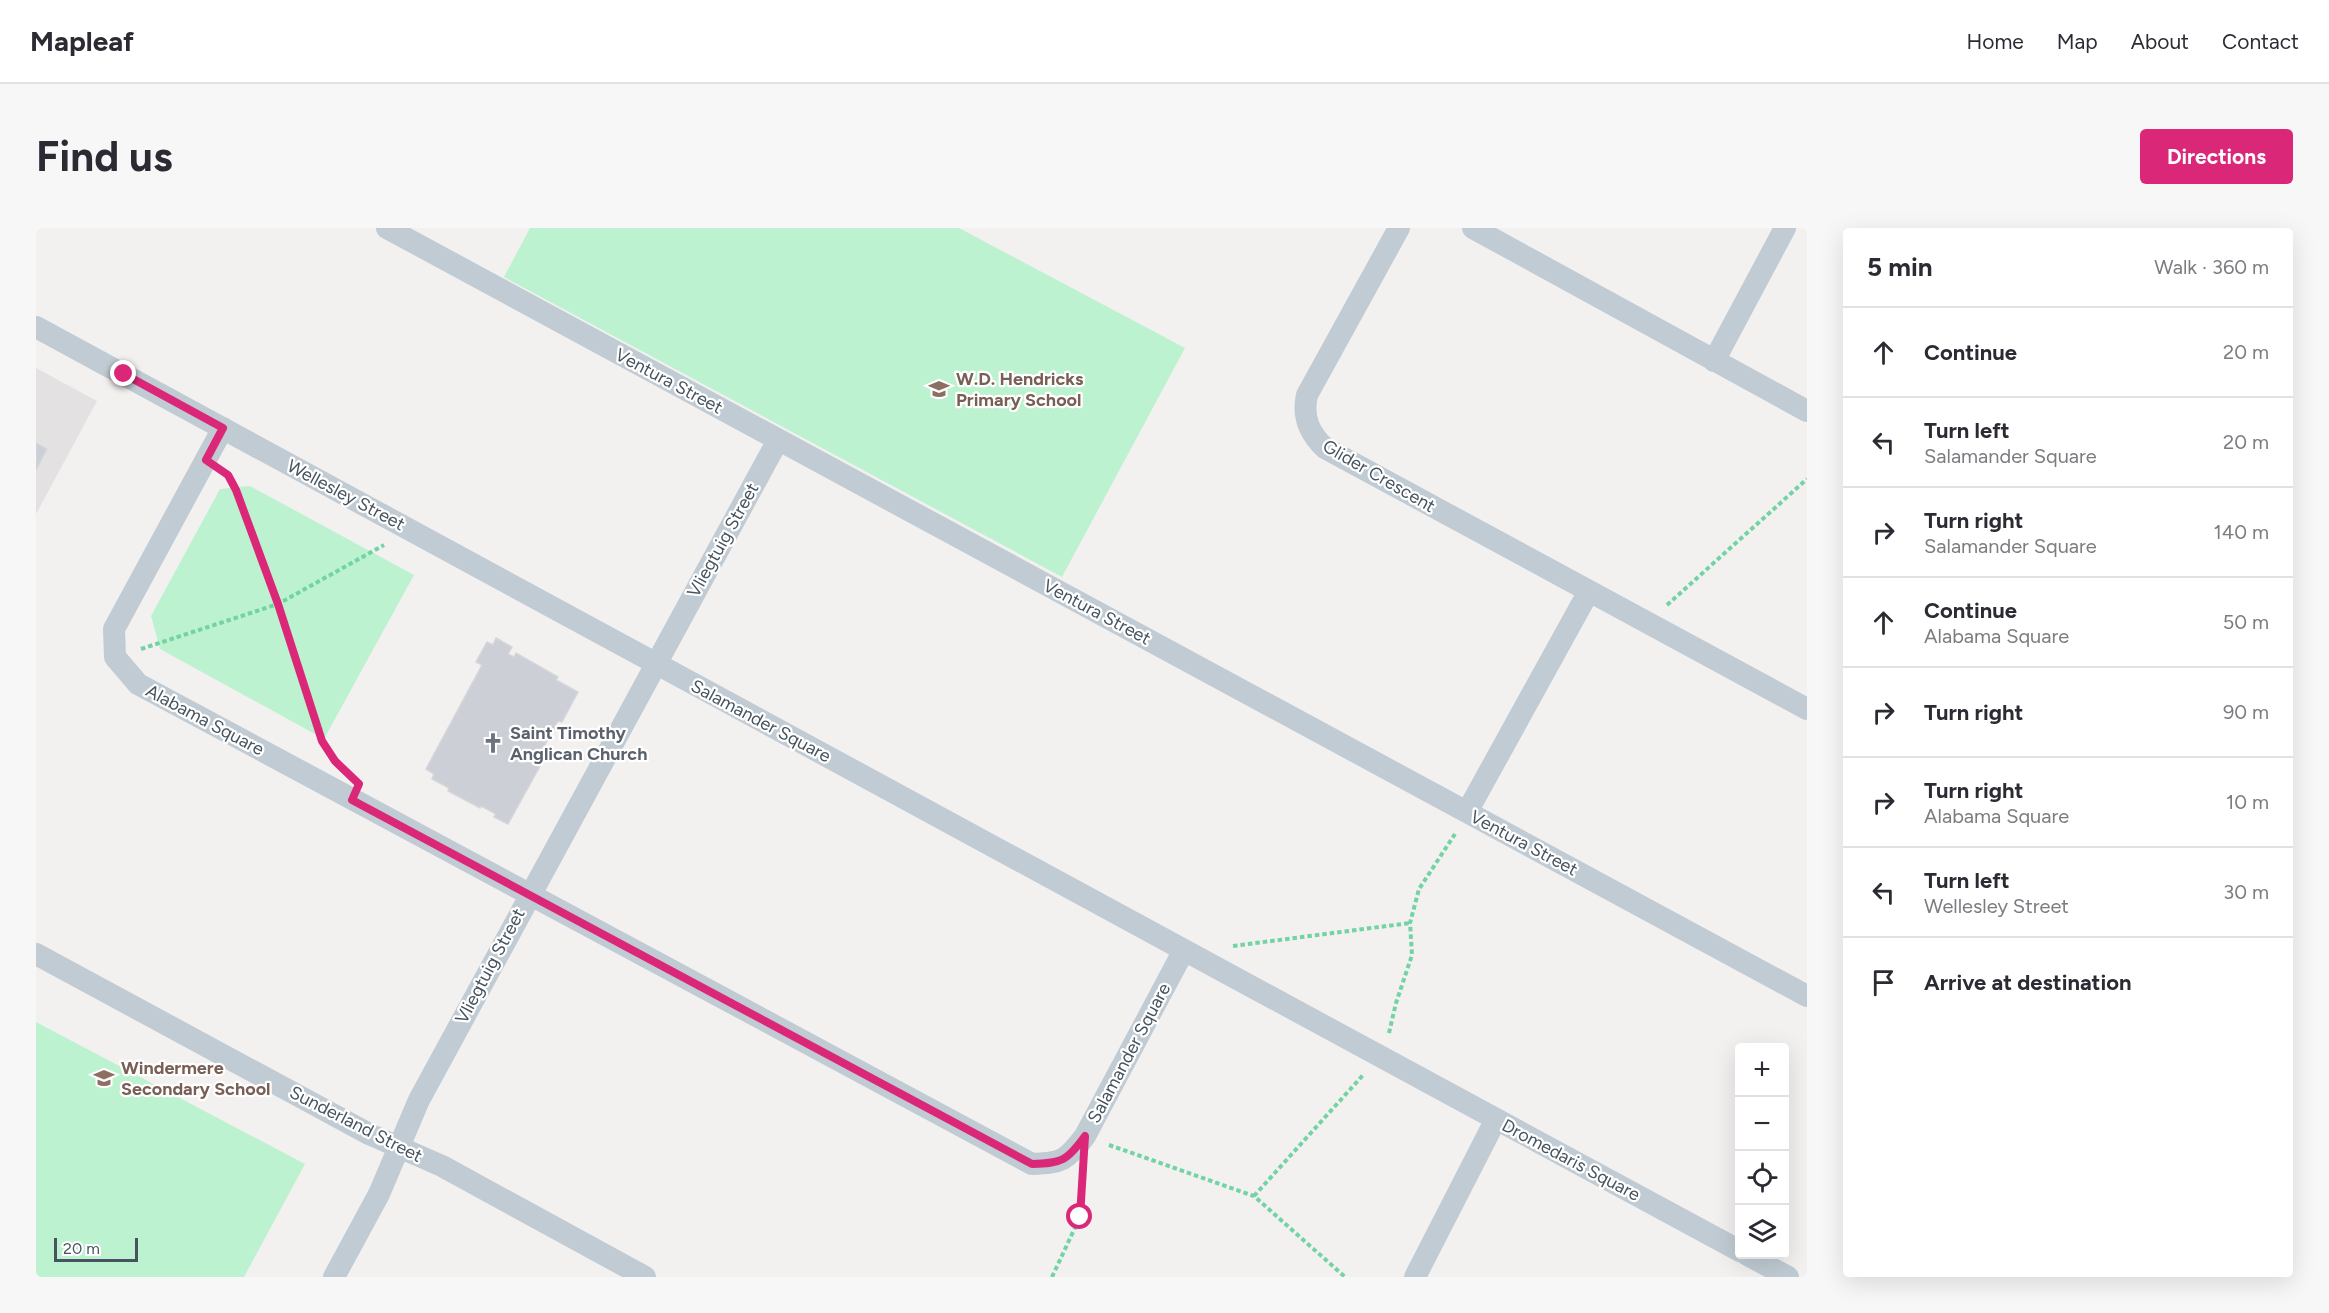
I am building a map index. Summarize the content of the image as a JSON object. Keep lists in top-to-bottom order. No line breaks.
{"streets":{"street":["Ventura Street","Glider Crescent","Wellesley Street","Vliegtuig Street","Alabama Square","Salamander Square","Sunderland Street","Dromedaris Square"]},"crossings":[["Ventura Street","Vliegtuig Street"],["Wellesley Street","Vliegtuig Street"],["Wellesley Street","Salamander Square"],["Vliegtuig Street","Alabama Square"],["Vliegtuig Street","Salamander Square"],["Vliegtuig Street","Sunderland Street"],["Alabama Square","Salamander Square"],["Salamander Square","Dromedaris Square"]],"places":{"school or university":["W.D. Hendricks Primary School","Windermere Secondary School"],"church":["Saint Timothy Anglican Church"]},"scale_bar":"20 m","page":{"header":"Mapleaf","nav":["Home","Map","About","Contact"],"buttons":"Directions","title":"Find us","heading":["5 min","Walk · 360 m"],"list":[["Continue","20 m"],["Turn left","Salamander Square","20 m"],["Turn right","Salamander Square","140 m"],["Continue","Alabama Square","50 m"],["Turn right","90 m"],["Turn right","Alabama Square","10 m"],["Turn left","Wellesley Street","30 m"],"Arrive at destination"],"map_buttons":["+","−"],"scale":"20 m"}}
